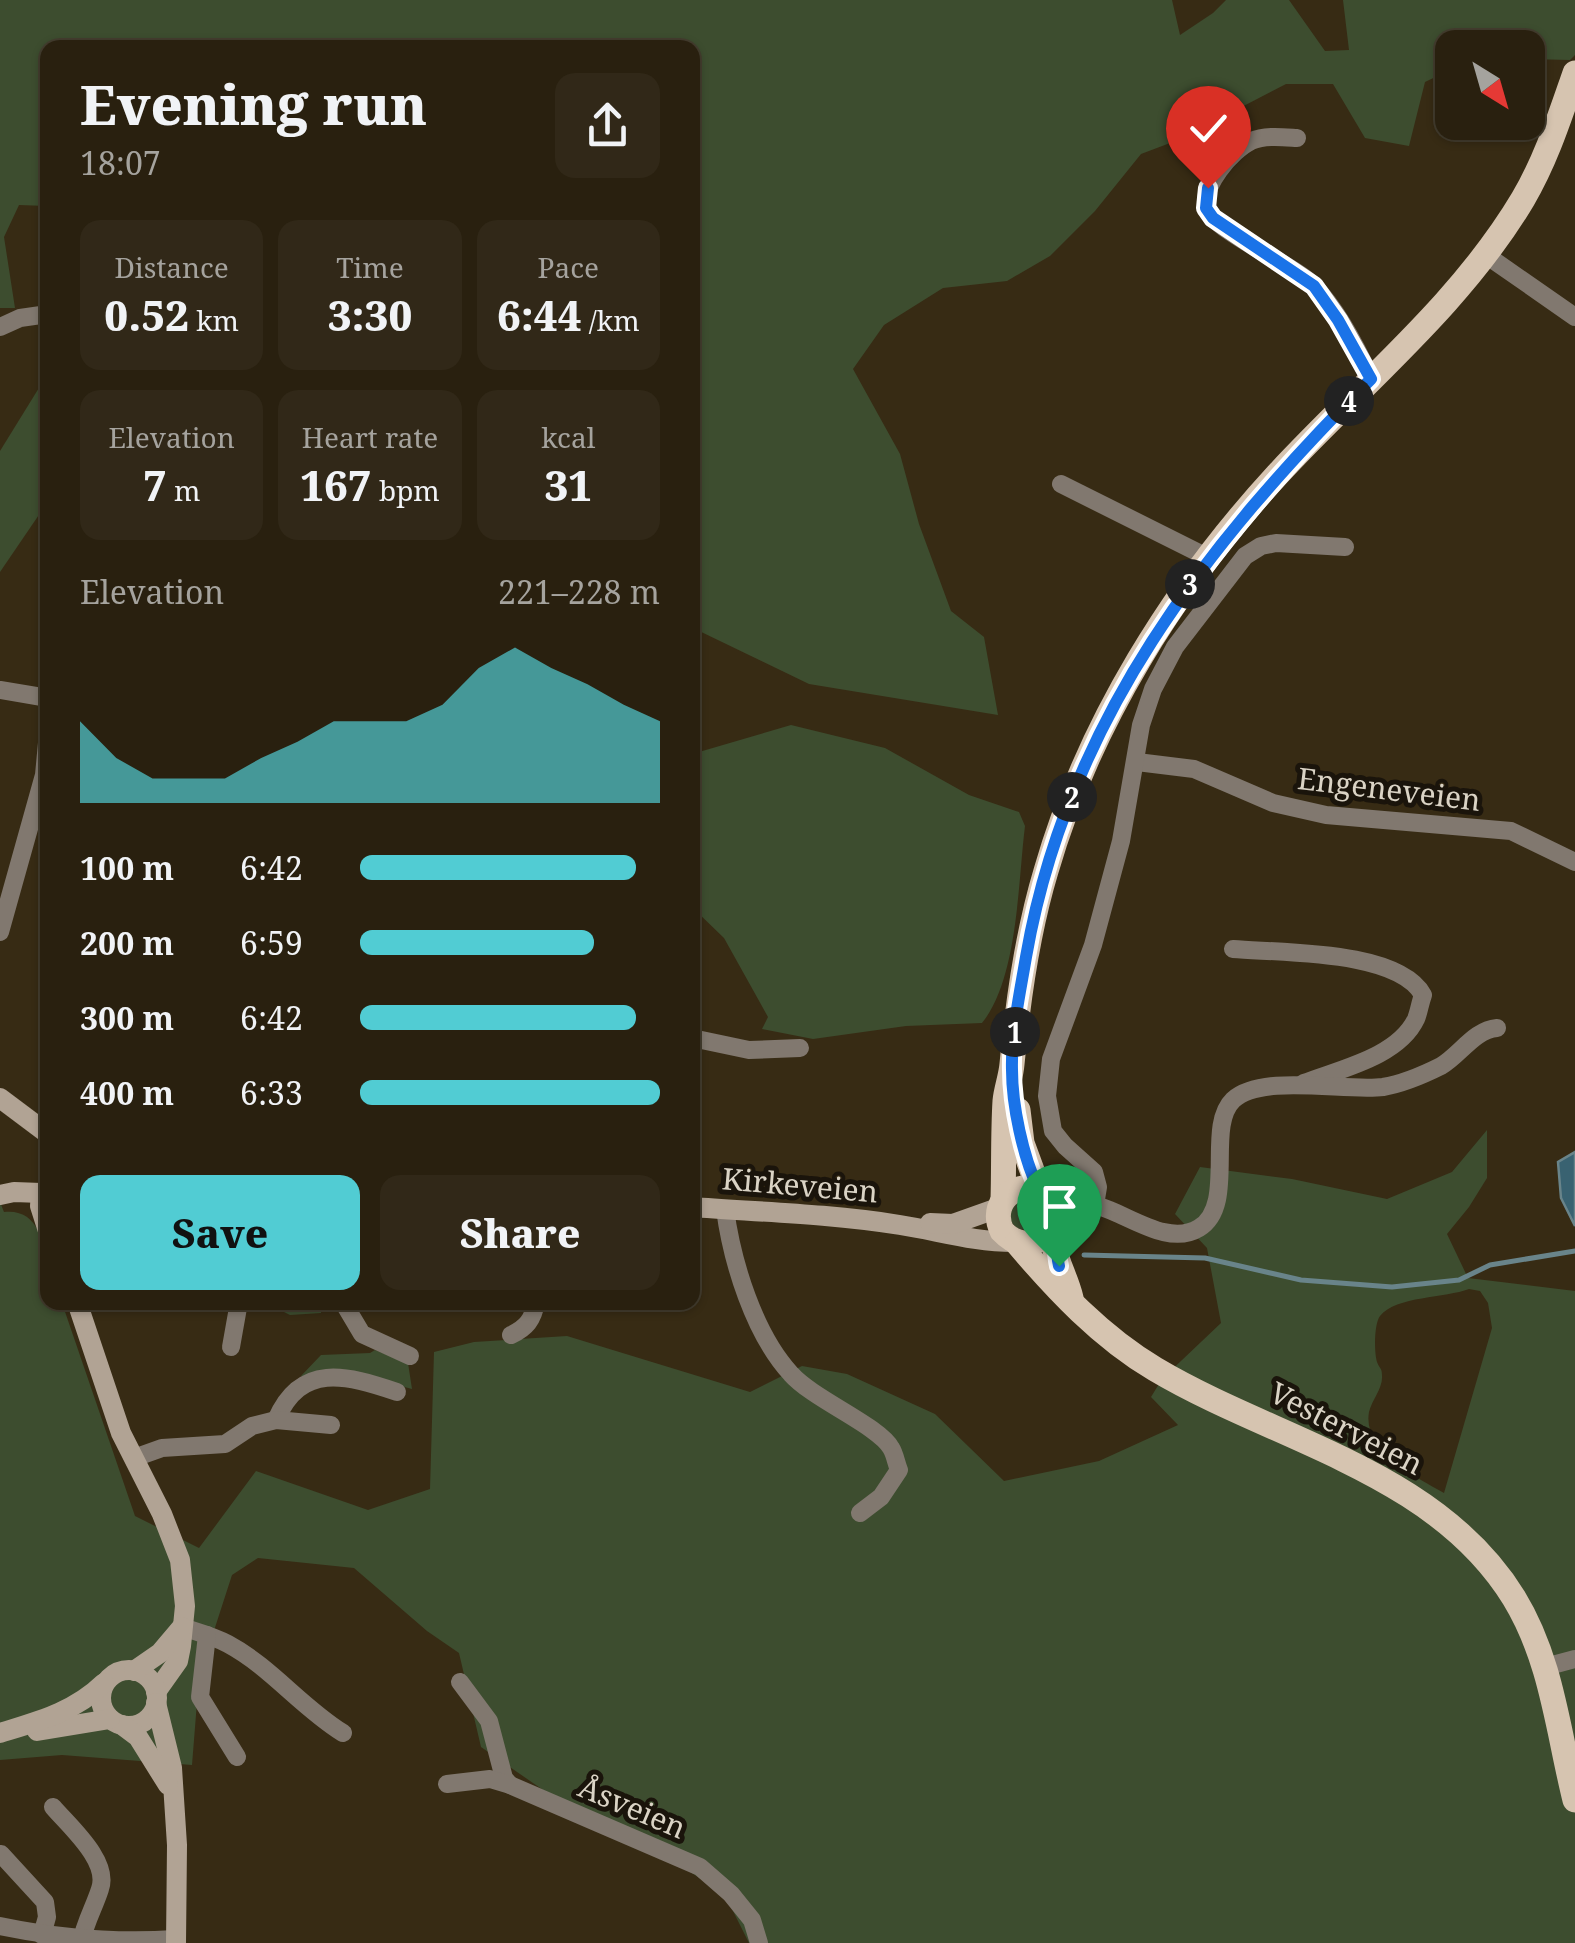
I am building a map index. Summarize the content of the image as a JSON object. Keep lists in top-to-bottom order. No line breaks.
{"streets":{"main road":["Kirkeveien","Vesterveien"],"street":["Engeneveien","Åsveien"]},"crossings":[["Kirkeveien","Vesterveien"]],"north":"bottom right","page":{"heading":["Evening run","18:07"],"stats":[["Distance","0.52 km"],["Time","3:30"],["Pace","6:44 /km"],["Elevation","7 m"],["Heart rate","167 bpm"],["kcal","31"]],"pins":["4","3","2","1"],"chart":["Elevation","221–228 m"],"list":[{"name":"100 m","note":"6:42"},{"name":"200 m","note":"6:59"},{"name":"300 m","note":"6:42"},{"name":"400 m","note":"6:33"}],"buttons":["Save","Share"]}}
